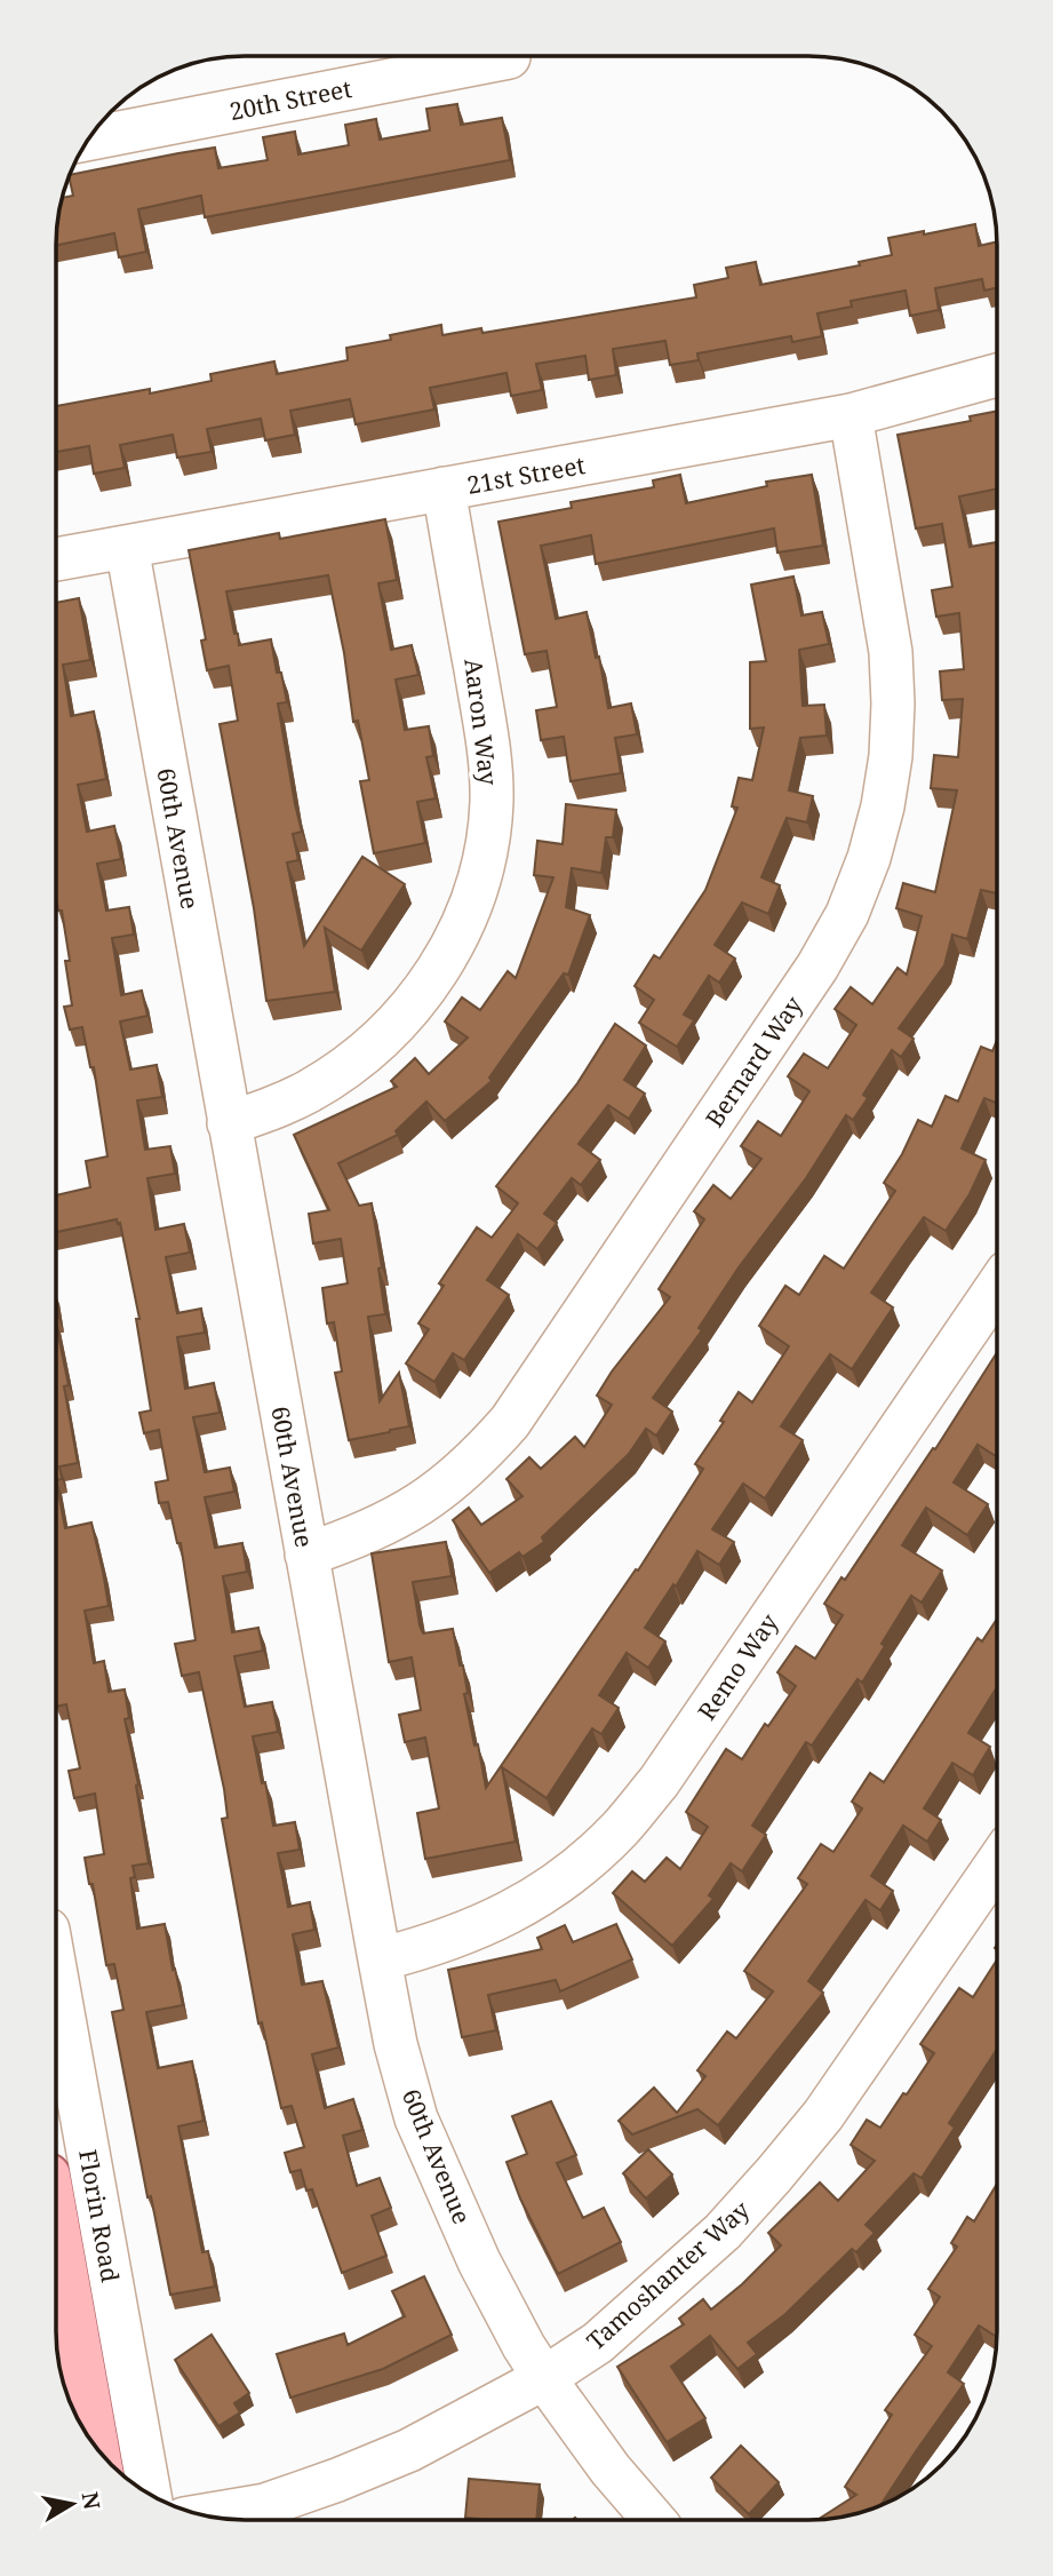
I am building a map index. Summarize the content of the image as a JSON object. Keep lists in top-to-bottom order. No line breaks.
{"streets":{"main road":["Florin Road"],"street":["20th Street","21st Street","Aaron Way","60th Avenue","Bernard Way","Remo Way","Tamoshanter Way"]},"crossings":[["21st Street","Aaron Way"],["21st Street","60th Avenue"],["21st Street","Bernard Way"],["Aaron Way","60th Avenue"],["60th Avenue","Bernard Way"],["60th Avenue","Remo Way"],["60th Avenue","Tamoshanter Way"]],"north":"right"}
